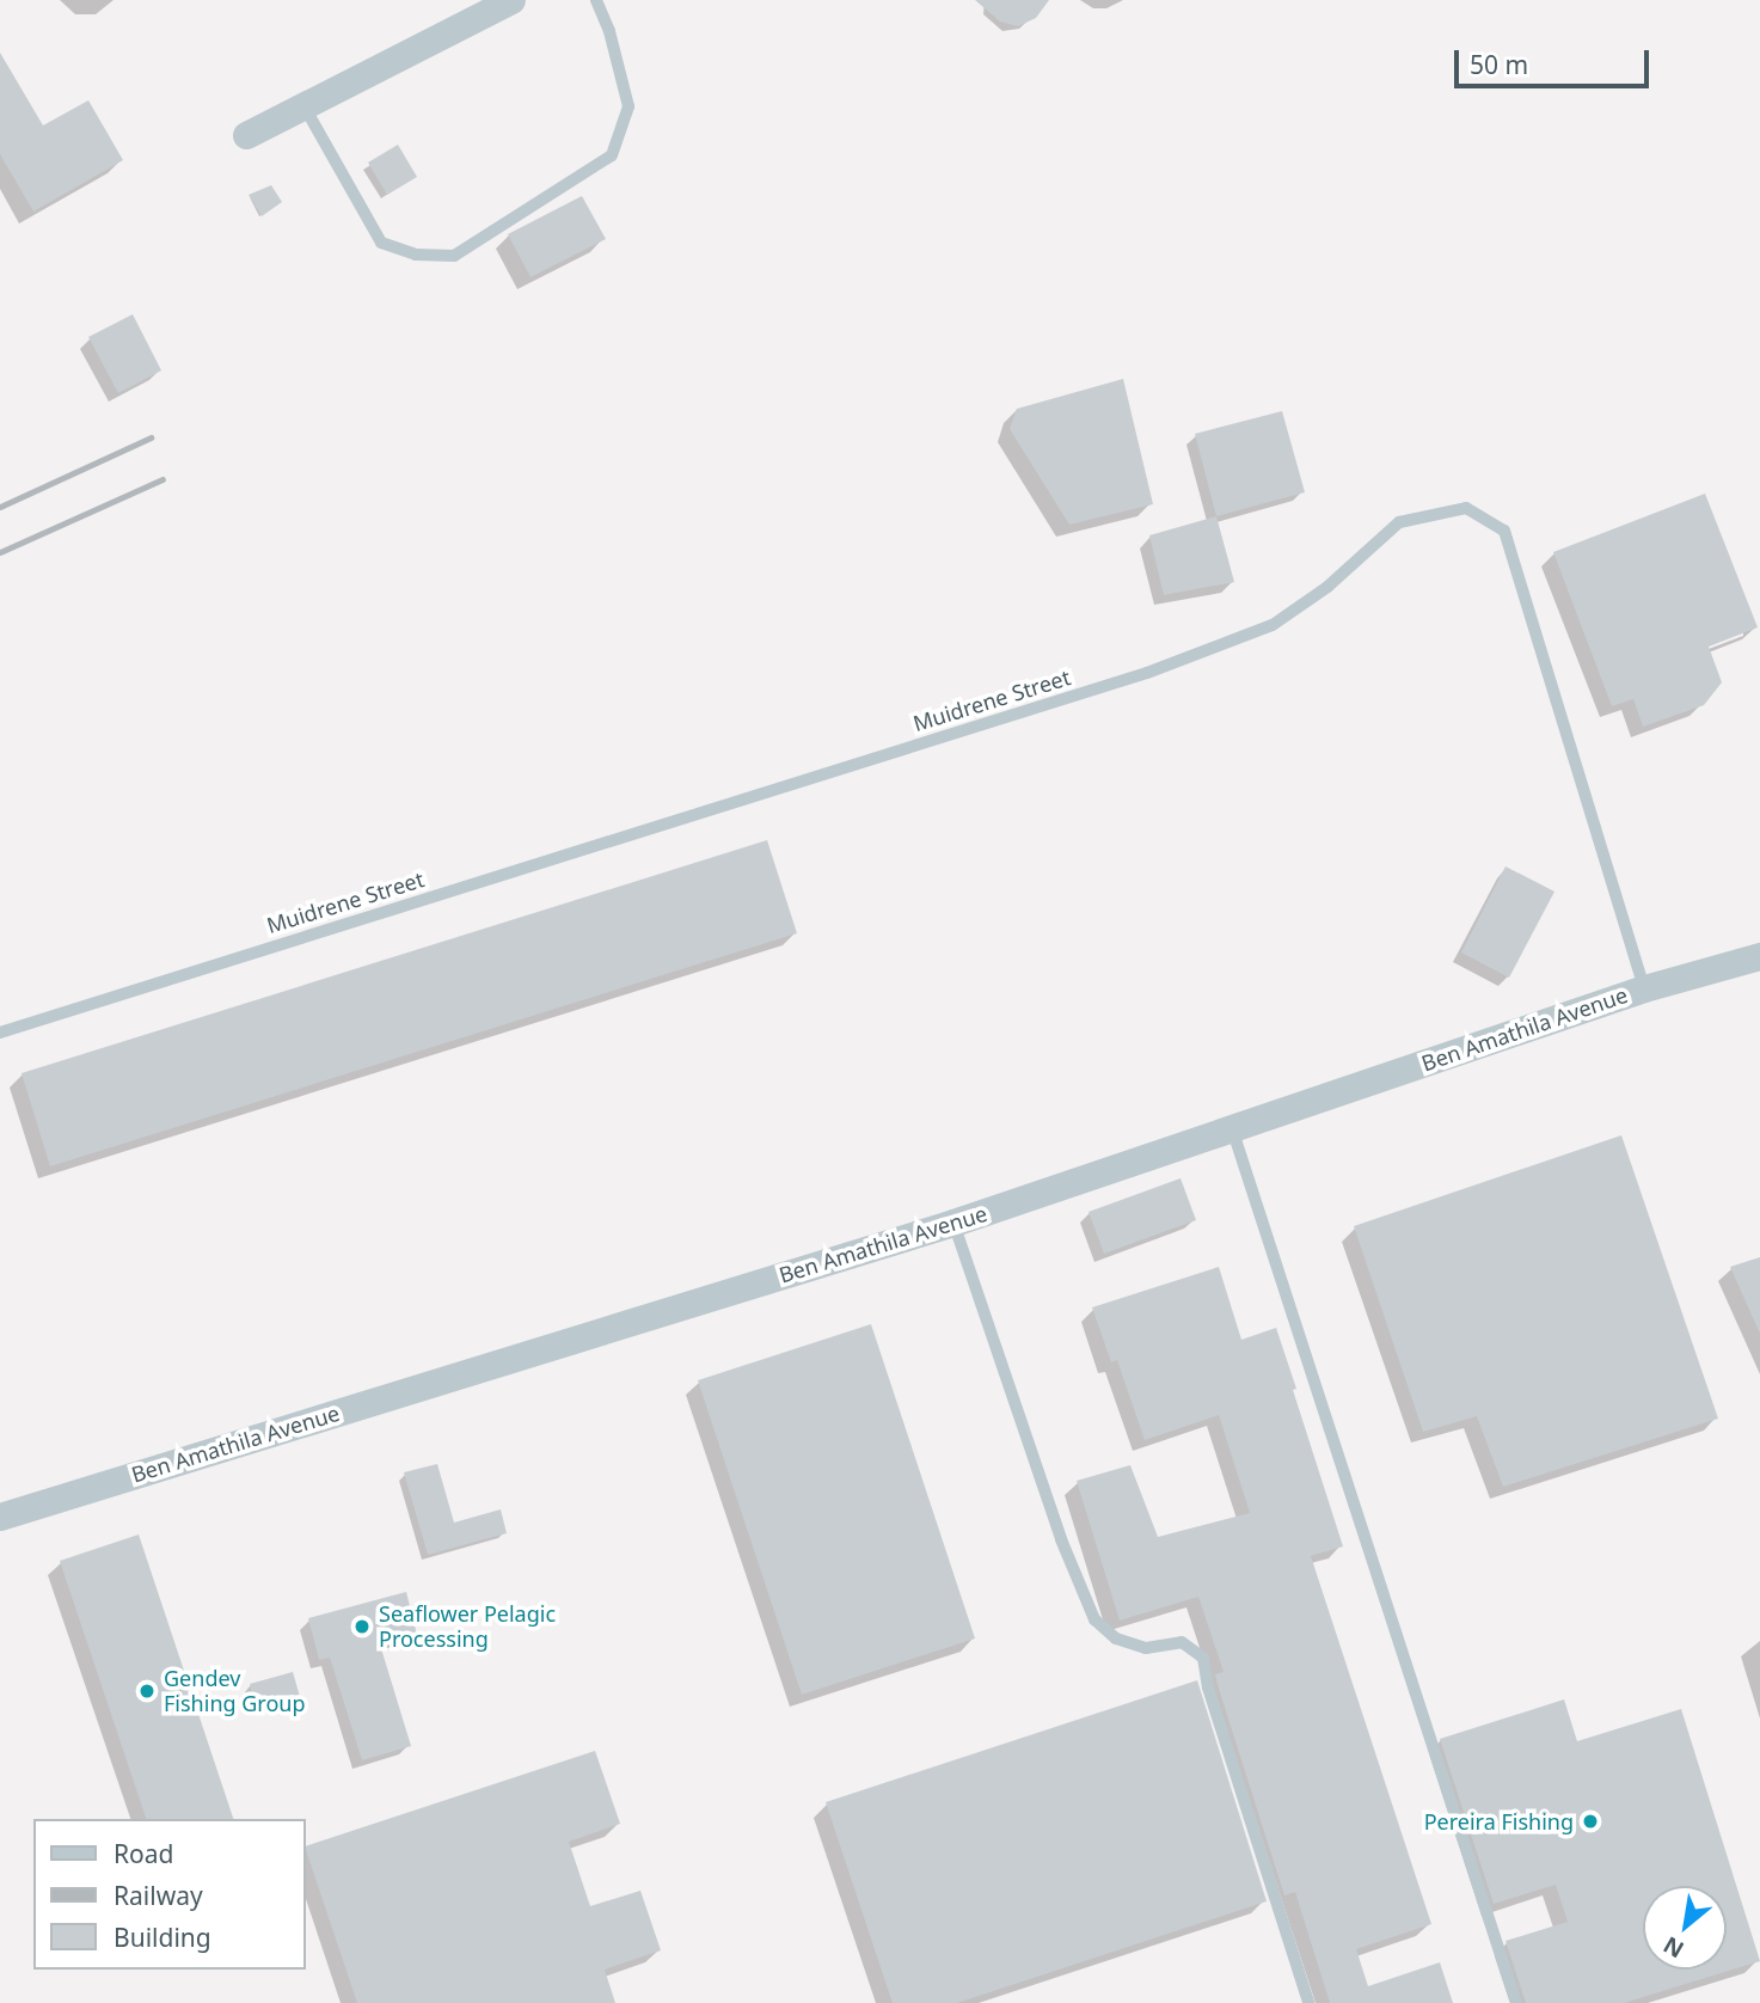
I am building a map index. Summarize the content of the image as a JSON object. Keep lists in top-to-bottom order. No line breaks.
{"streets":{"street":["Ben Amathila Avenue"],"lane":["Muidrene Street"]},"crossings":[["Muidrene Street","Ben Amathila Avenue"]],"places":["Seaflower Pelagic Processing","Gendev Fishing Group","Pereira Fishing"],"legend":["Road","Railway","Building"],"scale_bar":"50 m","north":"bottom left"}
